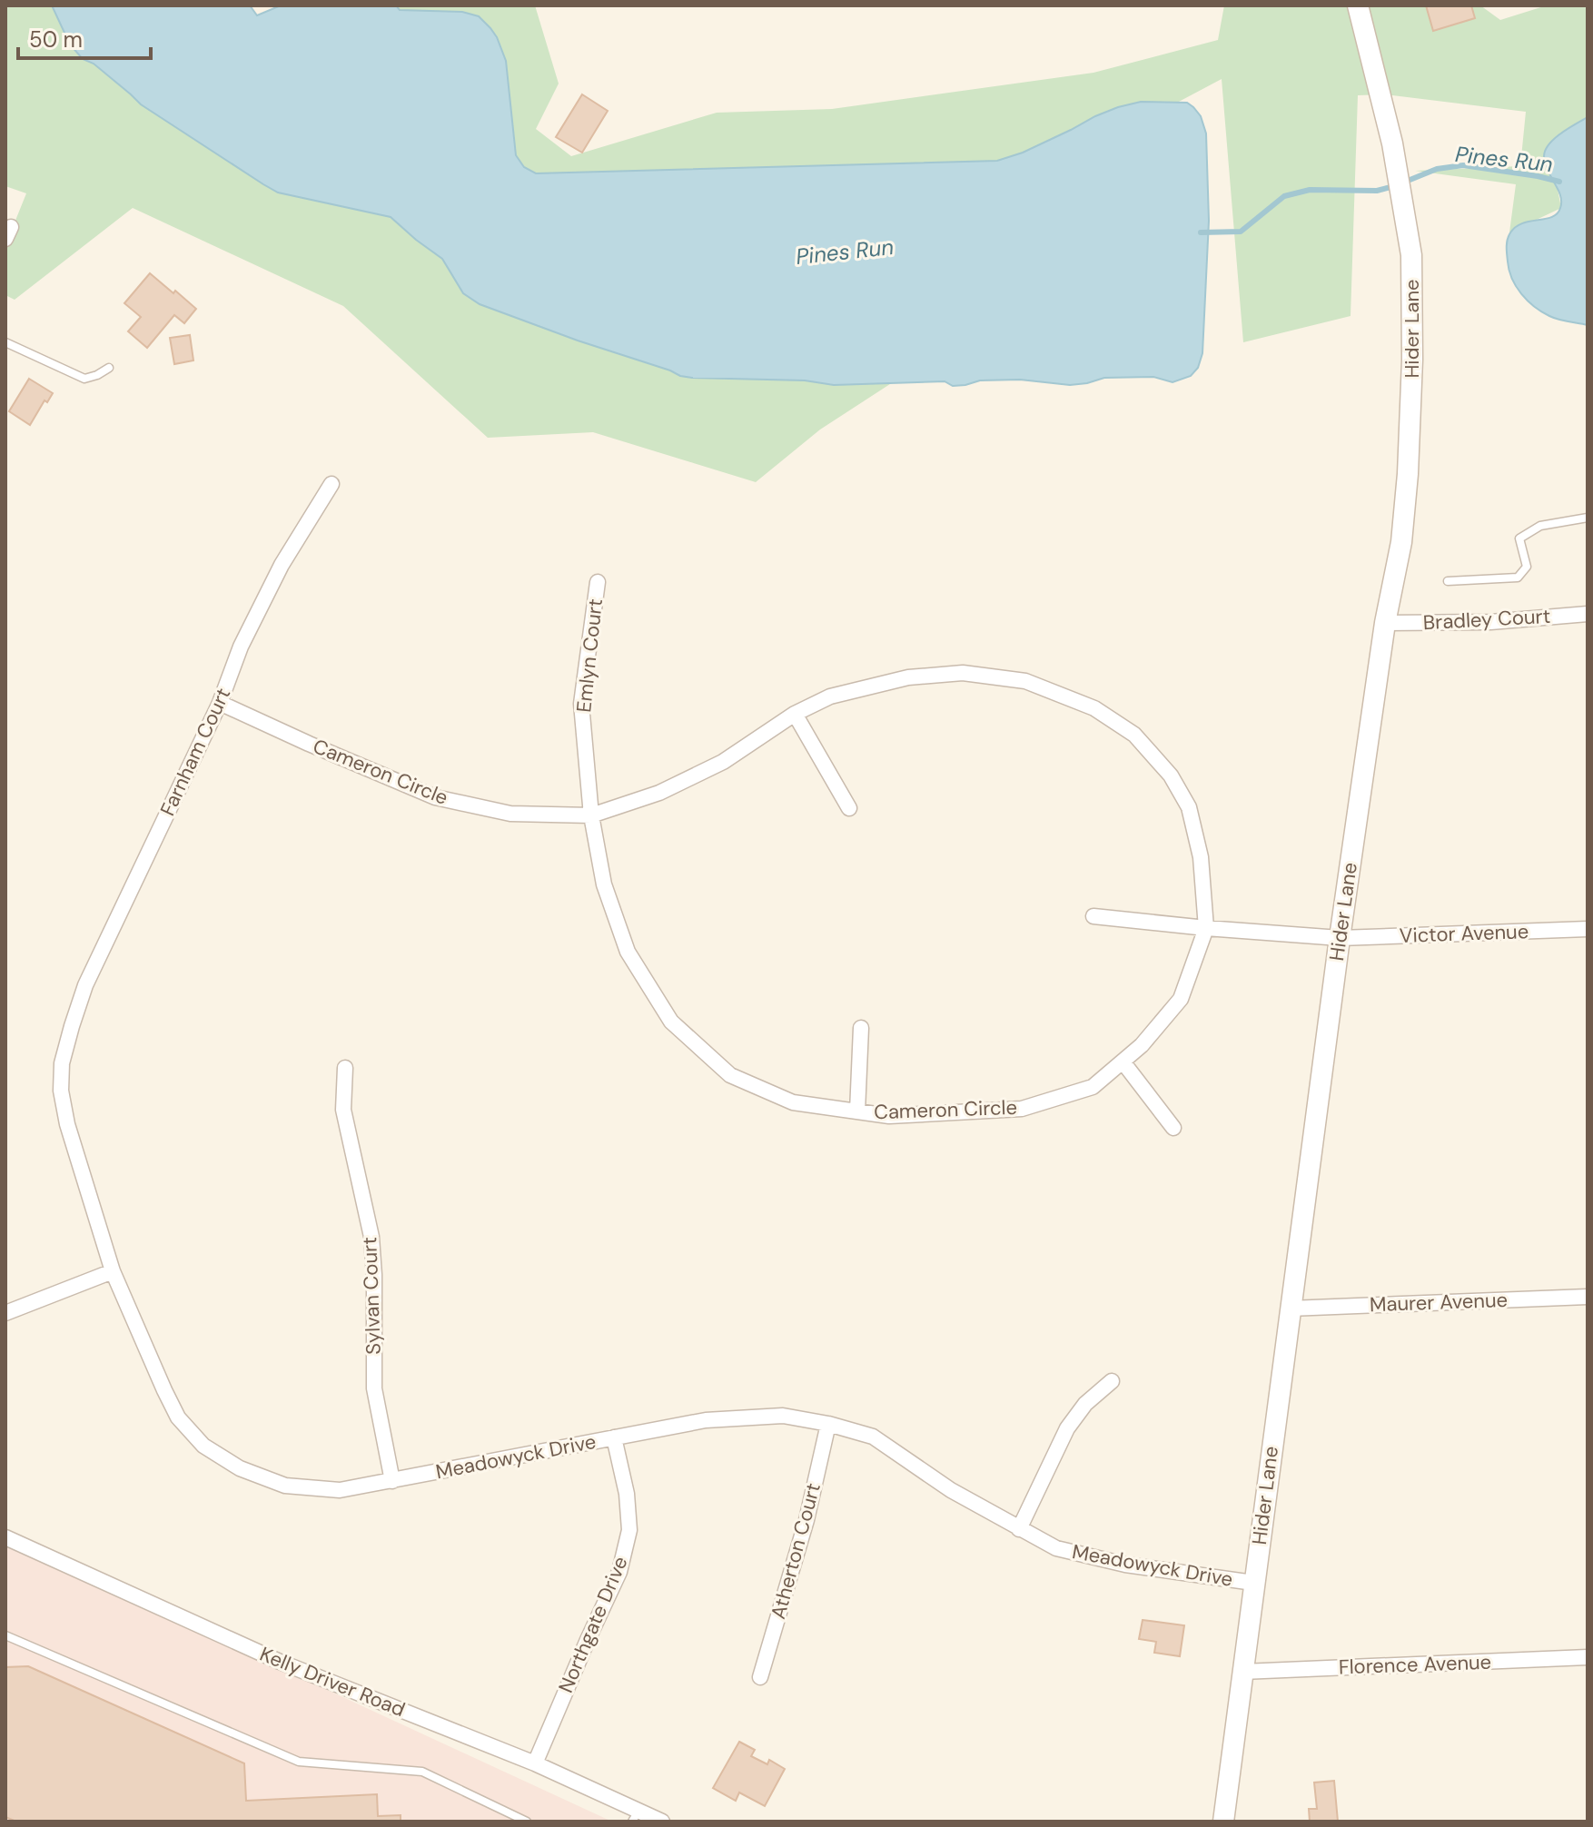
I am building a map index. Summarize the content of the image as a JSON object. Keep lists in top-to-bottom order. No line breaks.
{"streets":{"street":["Hider Lane","Bradley Court","Emlyn Court","Farnham Court","Cameron Circle","Victor Avenue","Sylvan Court","Maurer Avenue","Meadowyck Drive","Atherton Court","Northgate Drive","Florence Avenue","Kelly Driver Road"]},"crossings":[["Hider Lane","Bradley Court"],["Hider Lane","Victor Avenue"],["Hider Lane","Maurer Avenue"],["Hider Lane","Meadowyck Drive"],["Hider Lane","Florence Avenue"],["Emlyn Court","Cameron Circle"],["Farnham Court","Cameron Circle"],["Farnham Court","Meadowyck Drive"],["Sylvan Court","Meadowyck Drive"],["Meadowyck Drive","Atherton Court"],["Meadowyck Drive","Northgate Drive"],["Northgate Drive","Kelly Driver Road"]],"water":["Pines Run"],"scale_bar":"50 m"}
